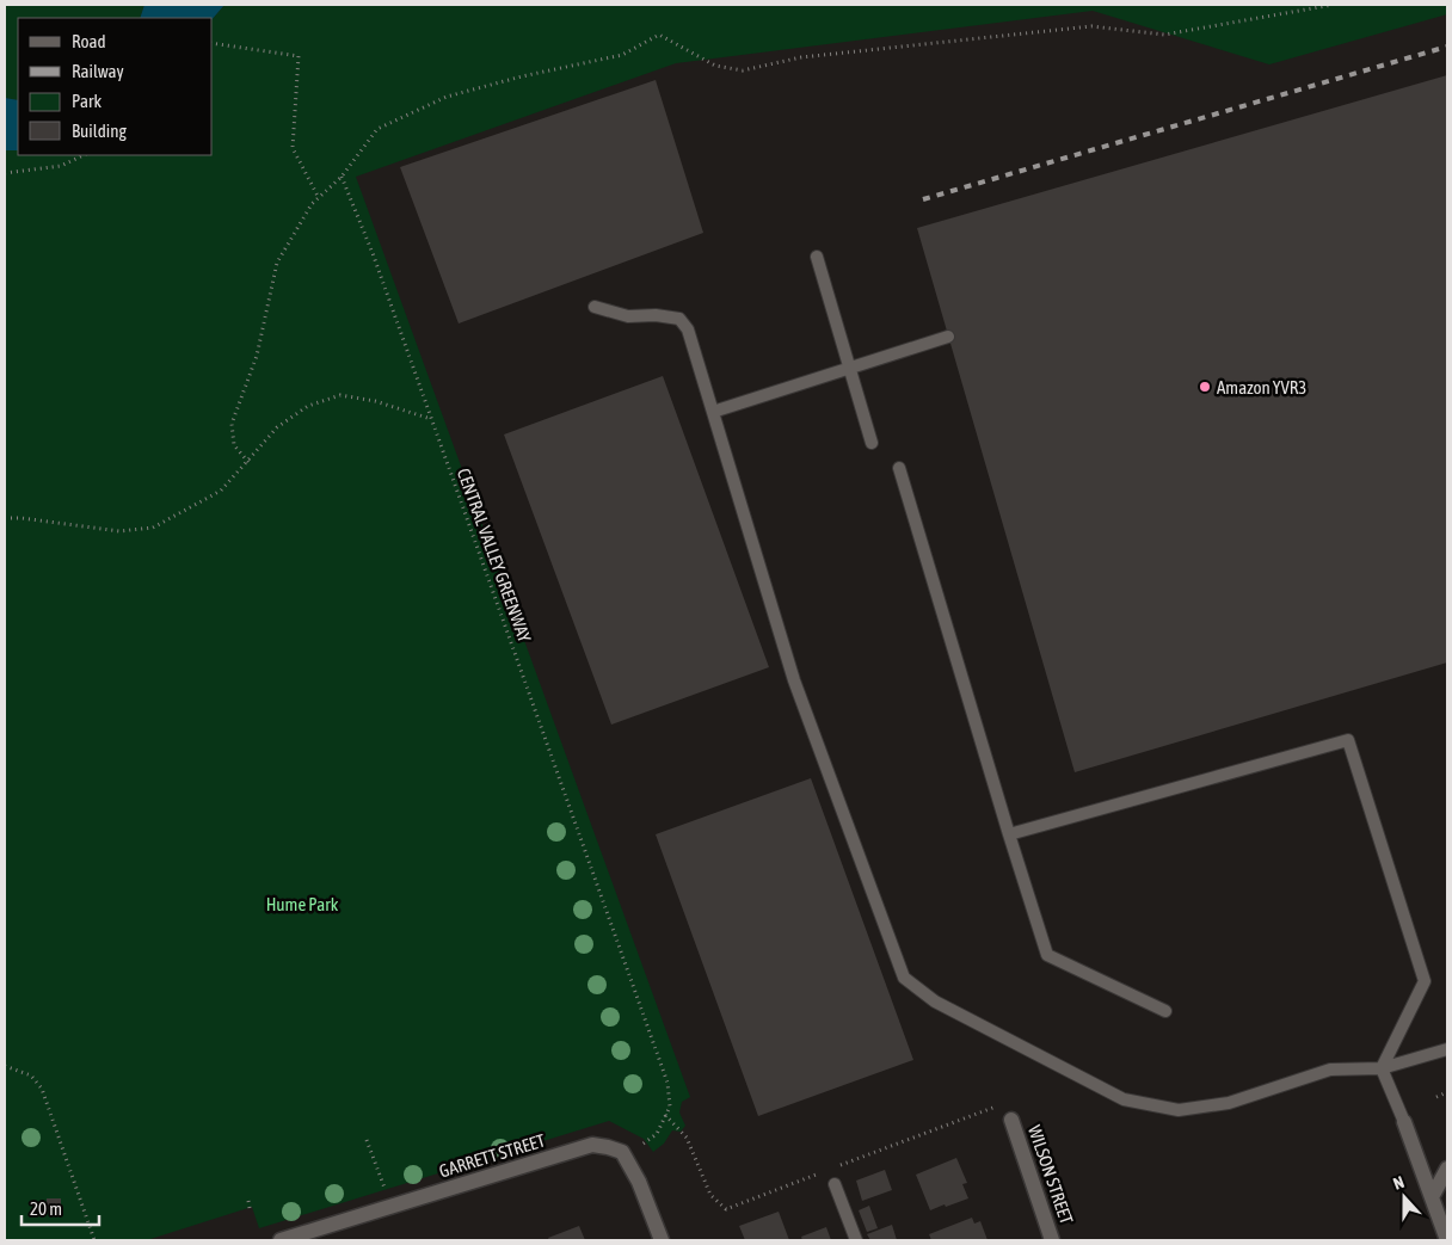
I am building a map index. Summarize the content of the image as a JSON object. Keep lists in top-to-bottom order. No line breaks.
{"streets":{"street":["GARRETT STREET","WILSON STREET"],"path":["CENTRAL VALLEY GREENWAY"]},"parks":["Hume Park"],"places":["Amazon YVR3"],"legend":["Road","Railway","Park","Building"],"scale_bar":"20 m","north":"top"}
